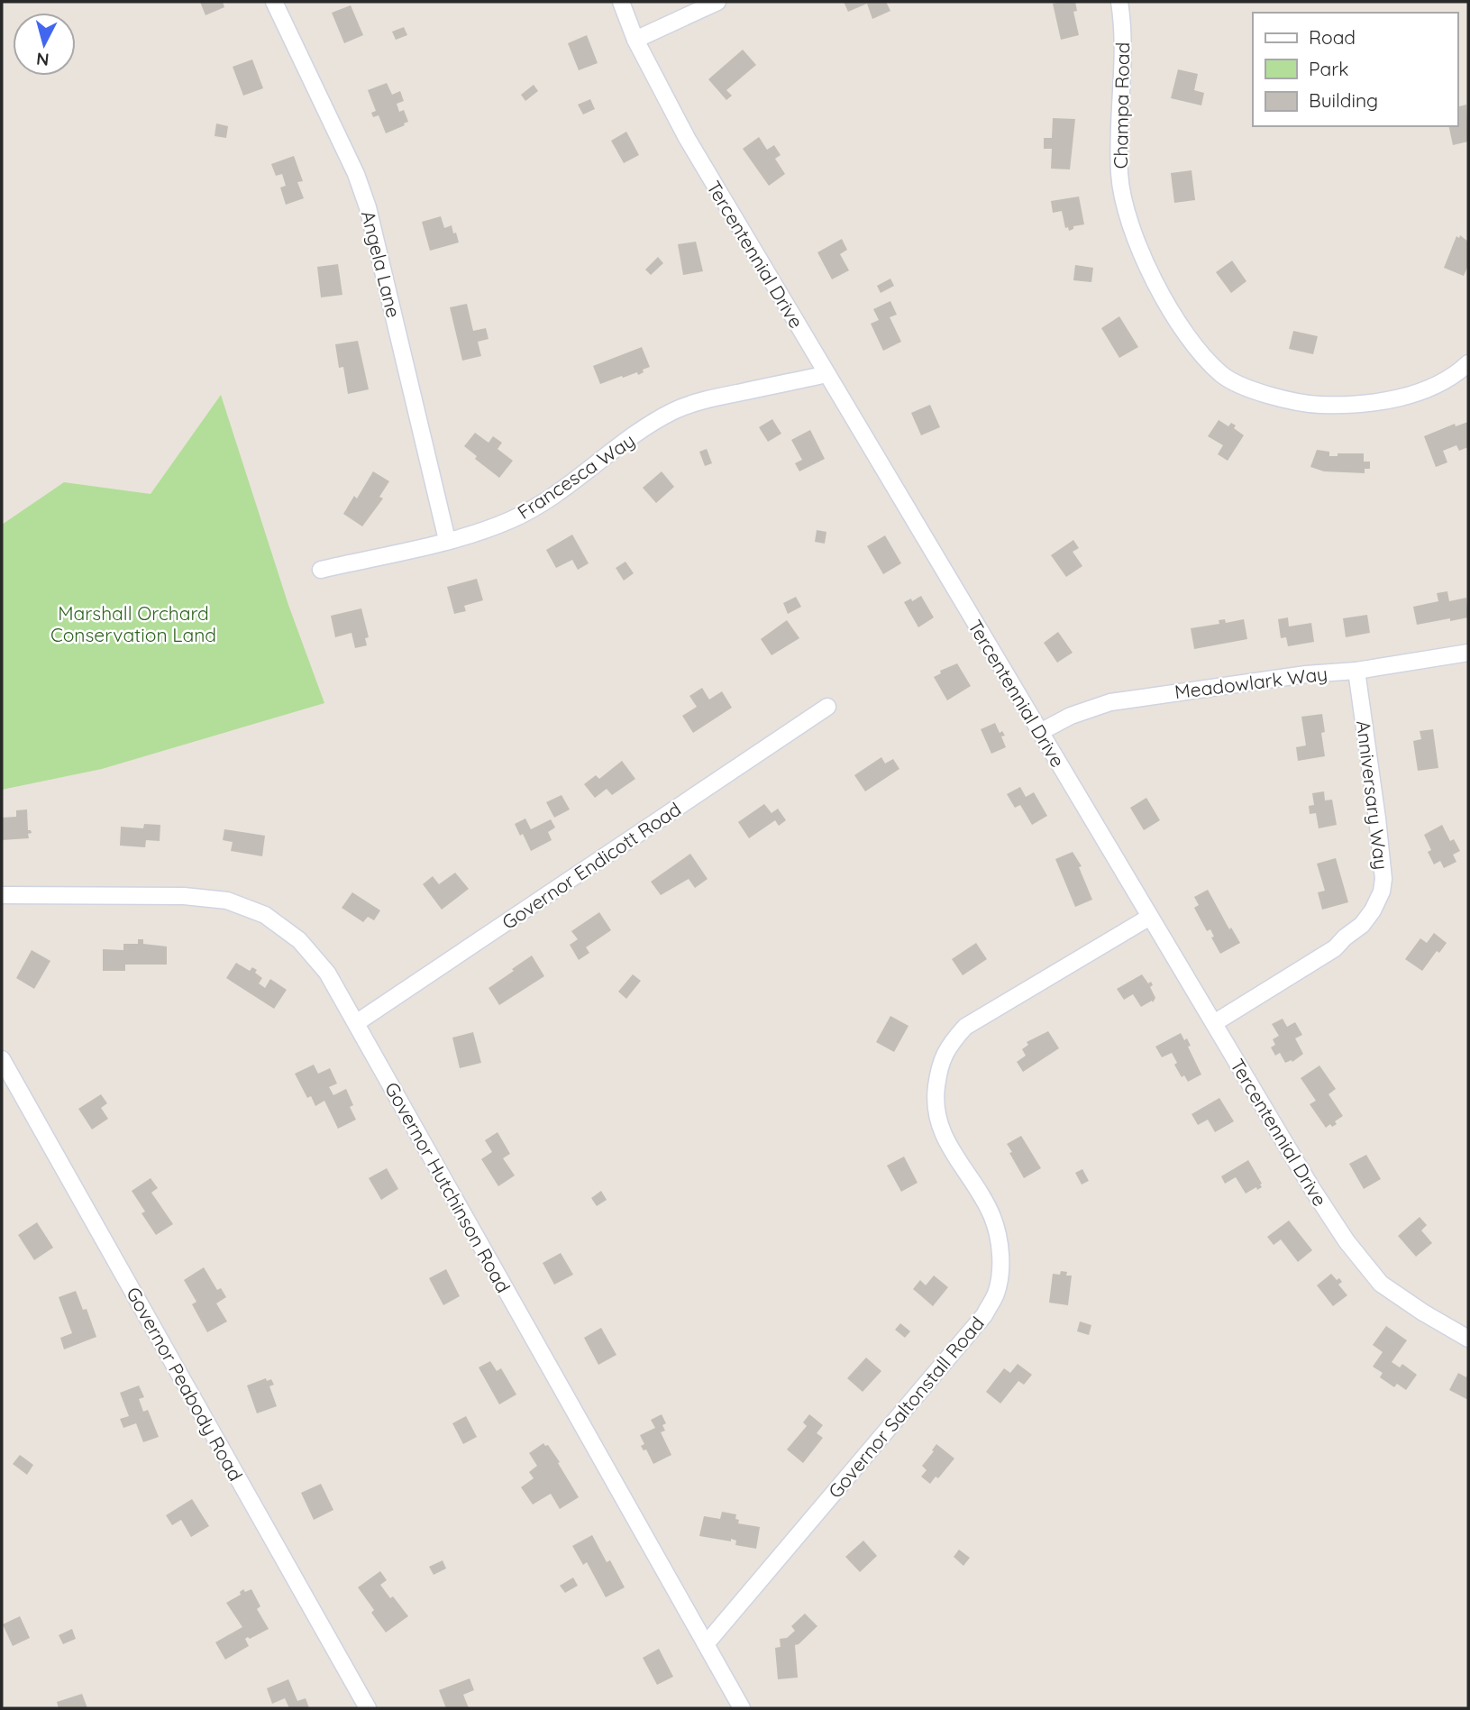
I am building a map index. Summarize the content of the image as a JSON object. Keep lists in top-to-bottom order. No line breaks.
{"streets":{"street":["Champa Road","Tercentennial Drive","Angela Lane","Francesca Way","Meadowlark Way","Anniversary Way","Governor Endicott Road","Governor Hutchinson Road","Governor Peabody Road","Governor Saltonstall Road"]},"crossings":[["Tercentennial Drive","Francesca Way"],["Tercentennial Drive","Meadowlark Way"],["Tercentennial Drive","Anniversary Way"],["Tercentennial Drive","Governor Saltonstall Road"],["Angela Lane","Francesca Way"],["Meadowlark Way","Anniversary Way"],["Governor Endicott Road","Governor Hutchinson Road"],["Governor Hutchinson Road","Governor Saltonstall Road"]],"parks":["Marshall Orchard Conservation Land"],"legend":["Road","Park","Building"],"north":"bottom"}
